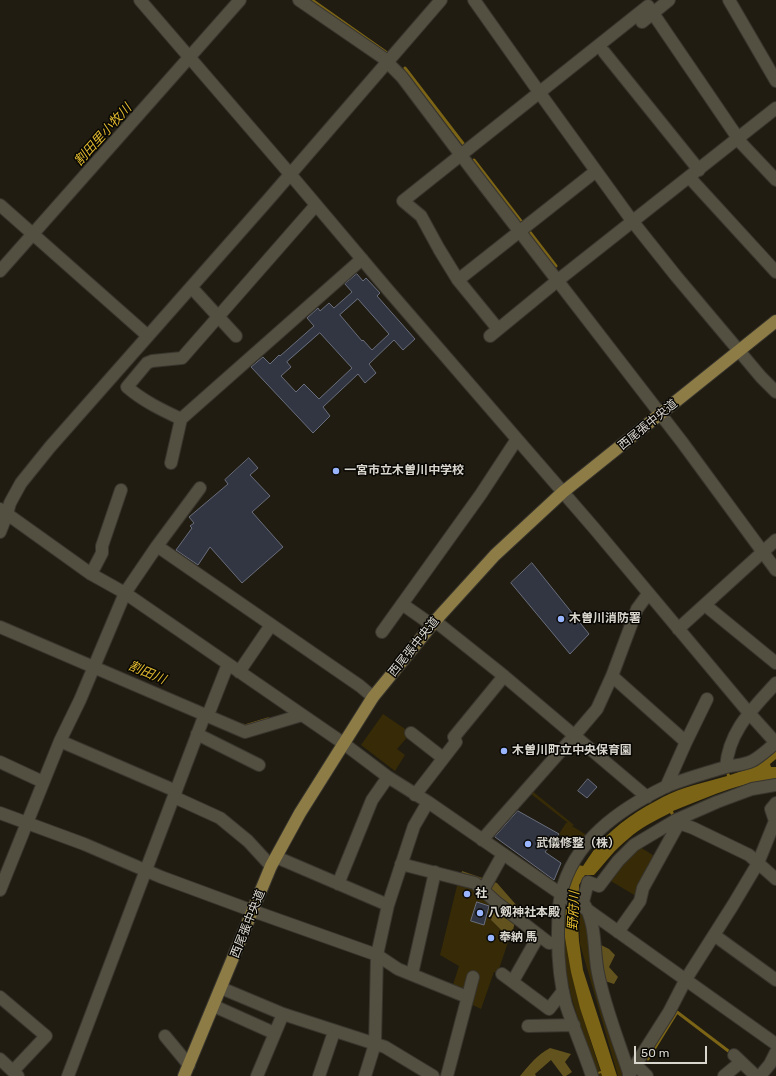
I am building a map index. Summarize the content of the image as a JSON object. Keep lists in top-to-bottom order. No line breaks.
{"streets":{"main road":["西尾張中央道"]},"water":["割田里小牧川","割田川","野府川"],"places":["一宮市立木曽川中学校","木曽川消防署","木曽川町立中央保育園","武儀修整（株）","社","八剱神社本殿","奉納 馬"],"scale_bar":"50 m"}
